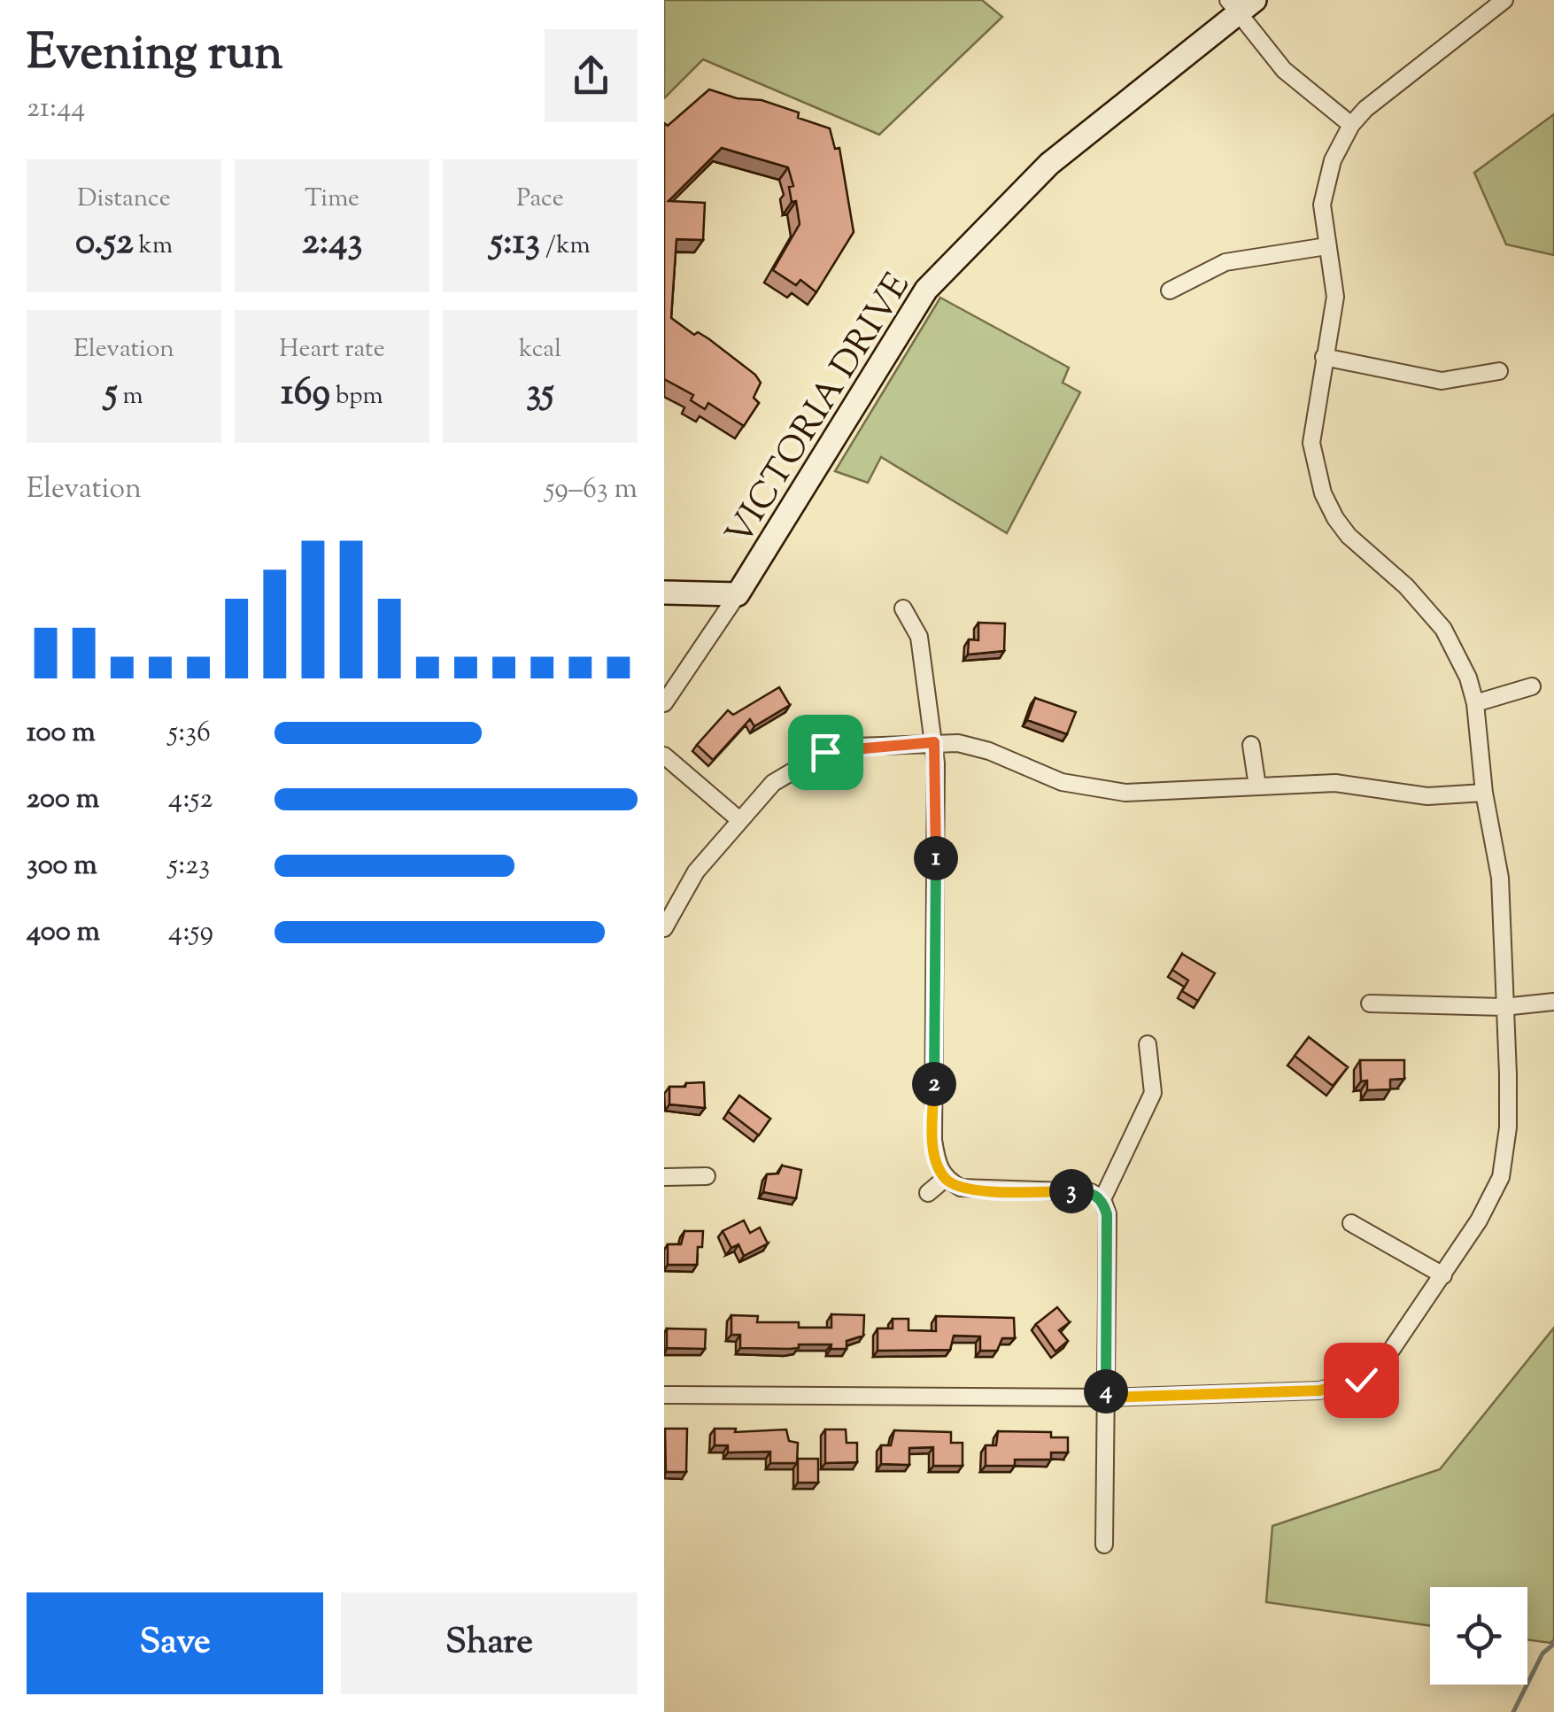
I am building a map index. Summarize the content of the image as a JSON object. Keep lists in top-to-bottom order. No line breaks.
{"streets":{"street":["VICTORIA DRIVE"]},"page":{"heading":["Evening run","21:44"],"stats":[["Distance","0.52 km"],["Time","2:43"],["Pace","5:13 /km"],["Elevation","5 m"],["Heart rate","169 bpm"],["kcal","35"]],"chart":["Elevation","59–63 m"],"list":[{"name":"100 m","note":"5:36"},{"name":"200 m","note":"4:52"},{"name":"300 m","note":"5:23"},{"name":"400 m","note":"4:59"}],"pins":["1","2","3","4"],"buttons":["Save","Share"]}}
